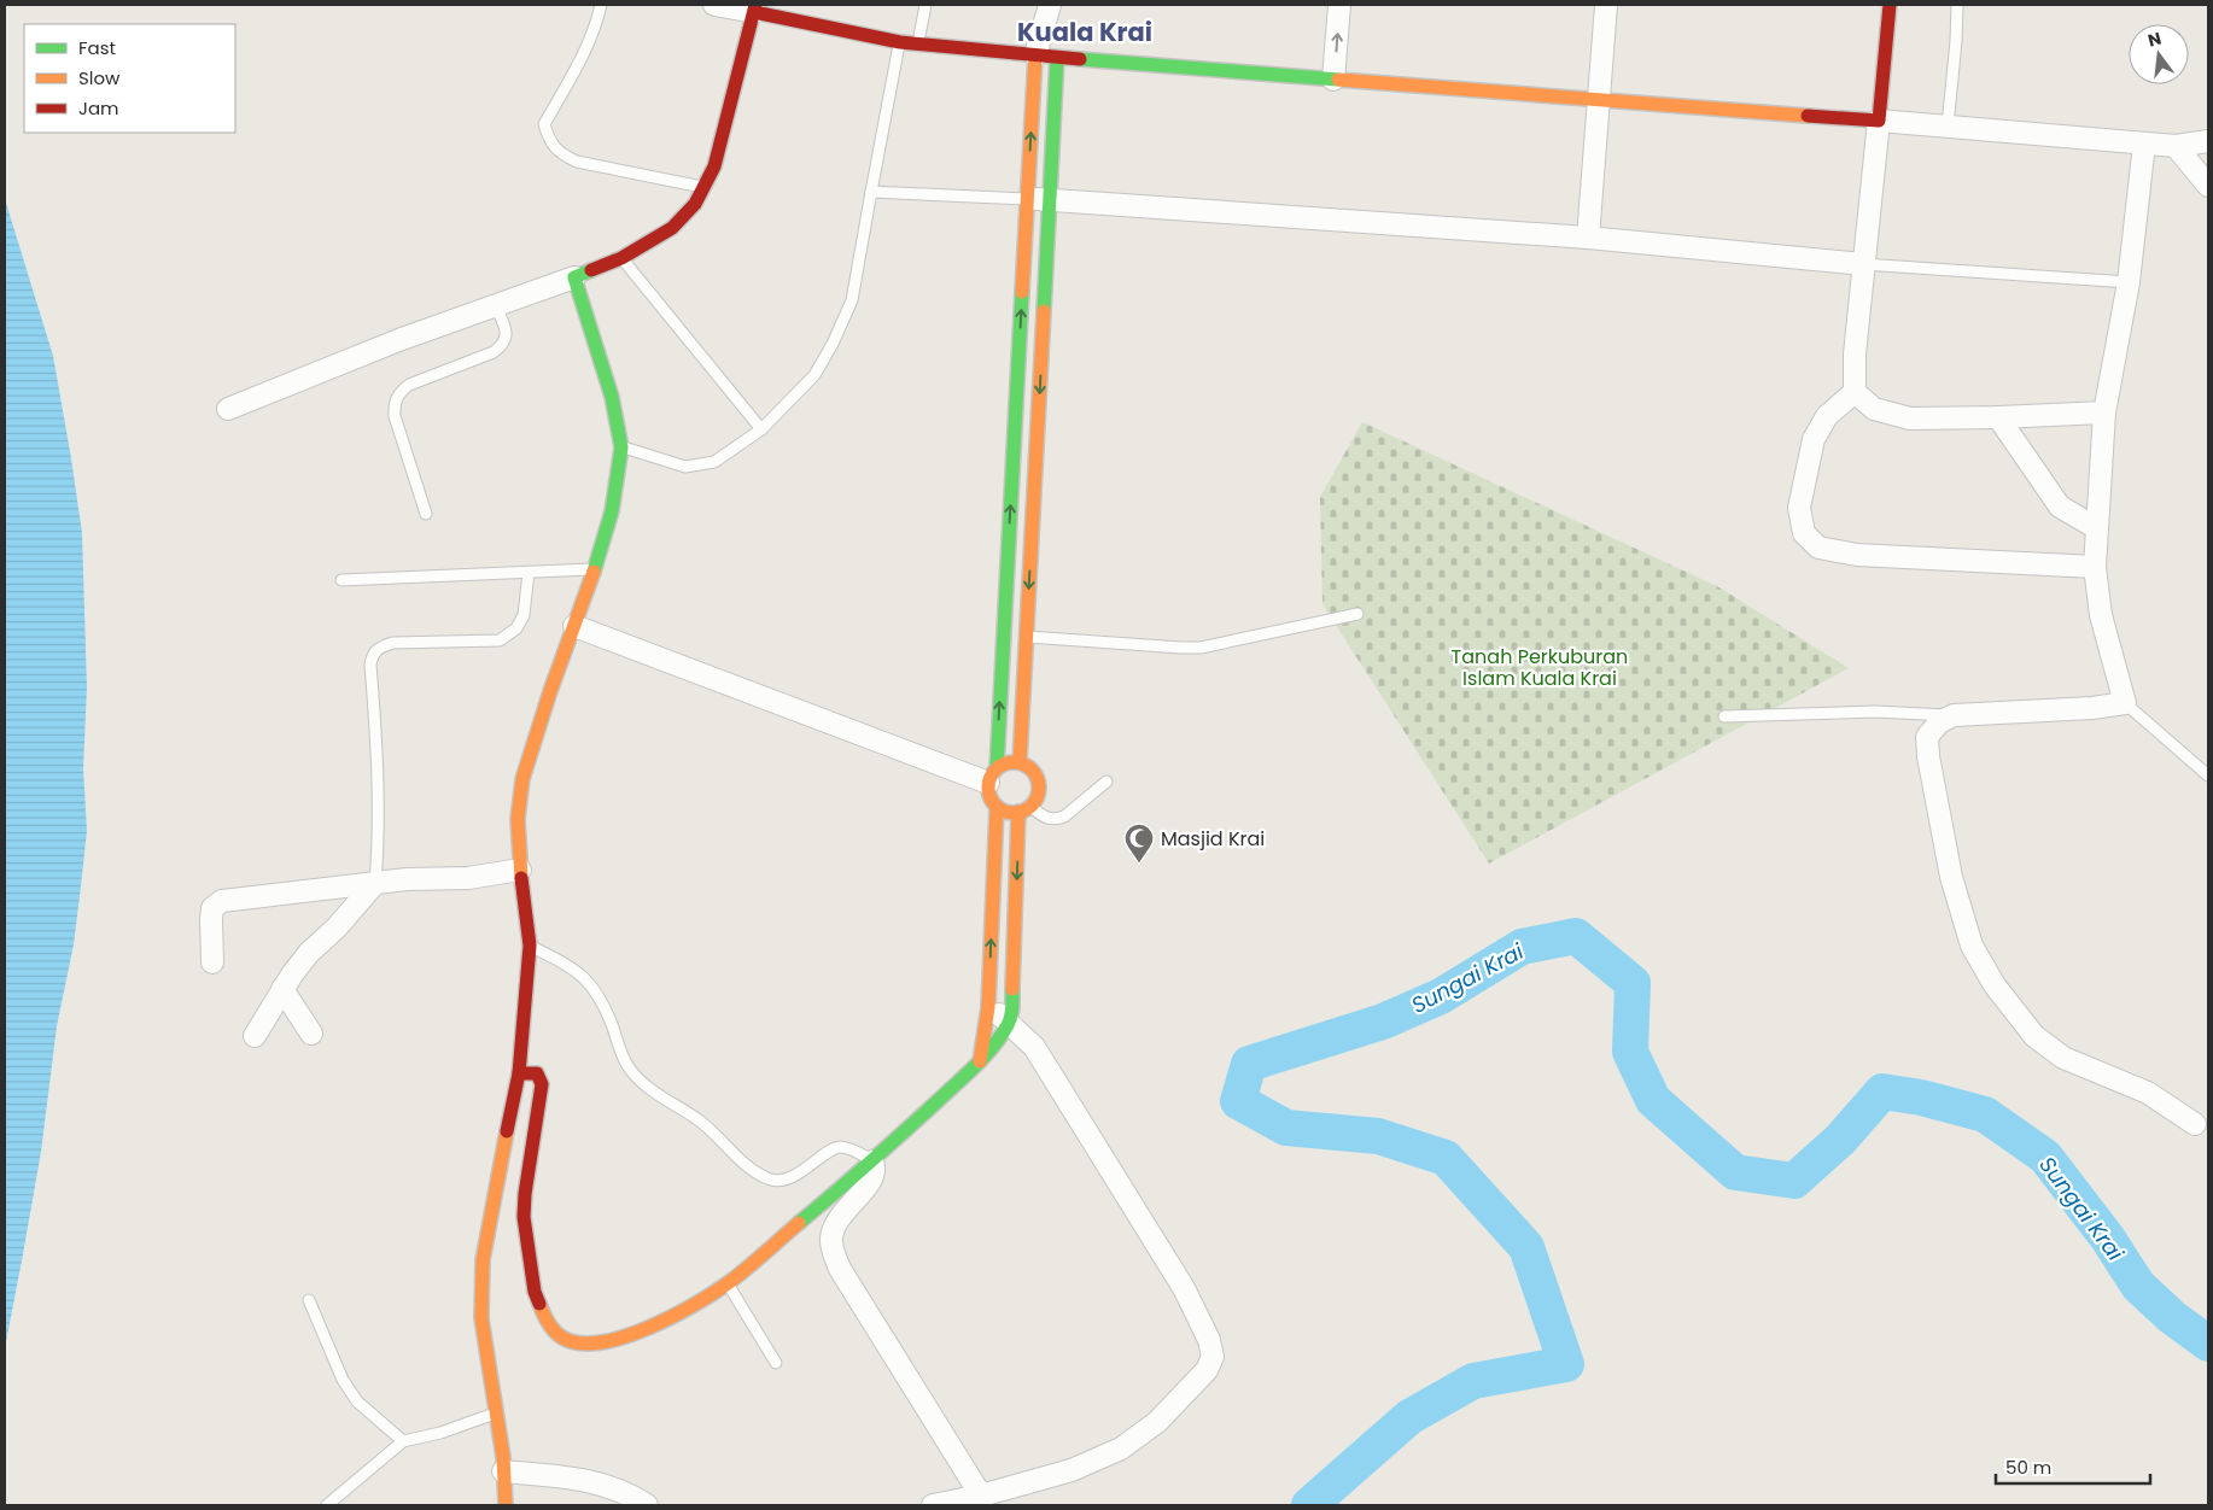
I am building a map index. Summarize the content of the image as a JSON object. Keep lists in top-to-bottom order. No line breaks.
{"districts":["Kuala Krai"],"water":["Sungai Krai"],"parks":["Tanah Perkuburan Islam Kuala Krai"],"places":{"mosque":["Masjid Krai"]},"legend":["Fast","Slow","Jam"],"scale_bar":"50 m","north":"top"}
